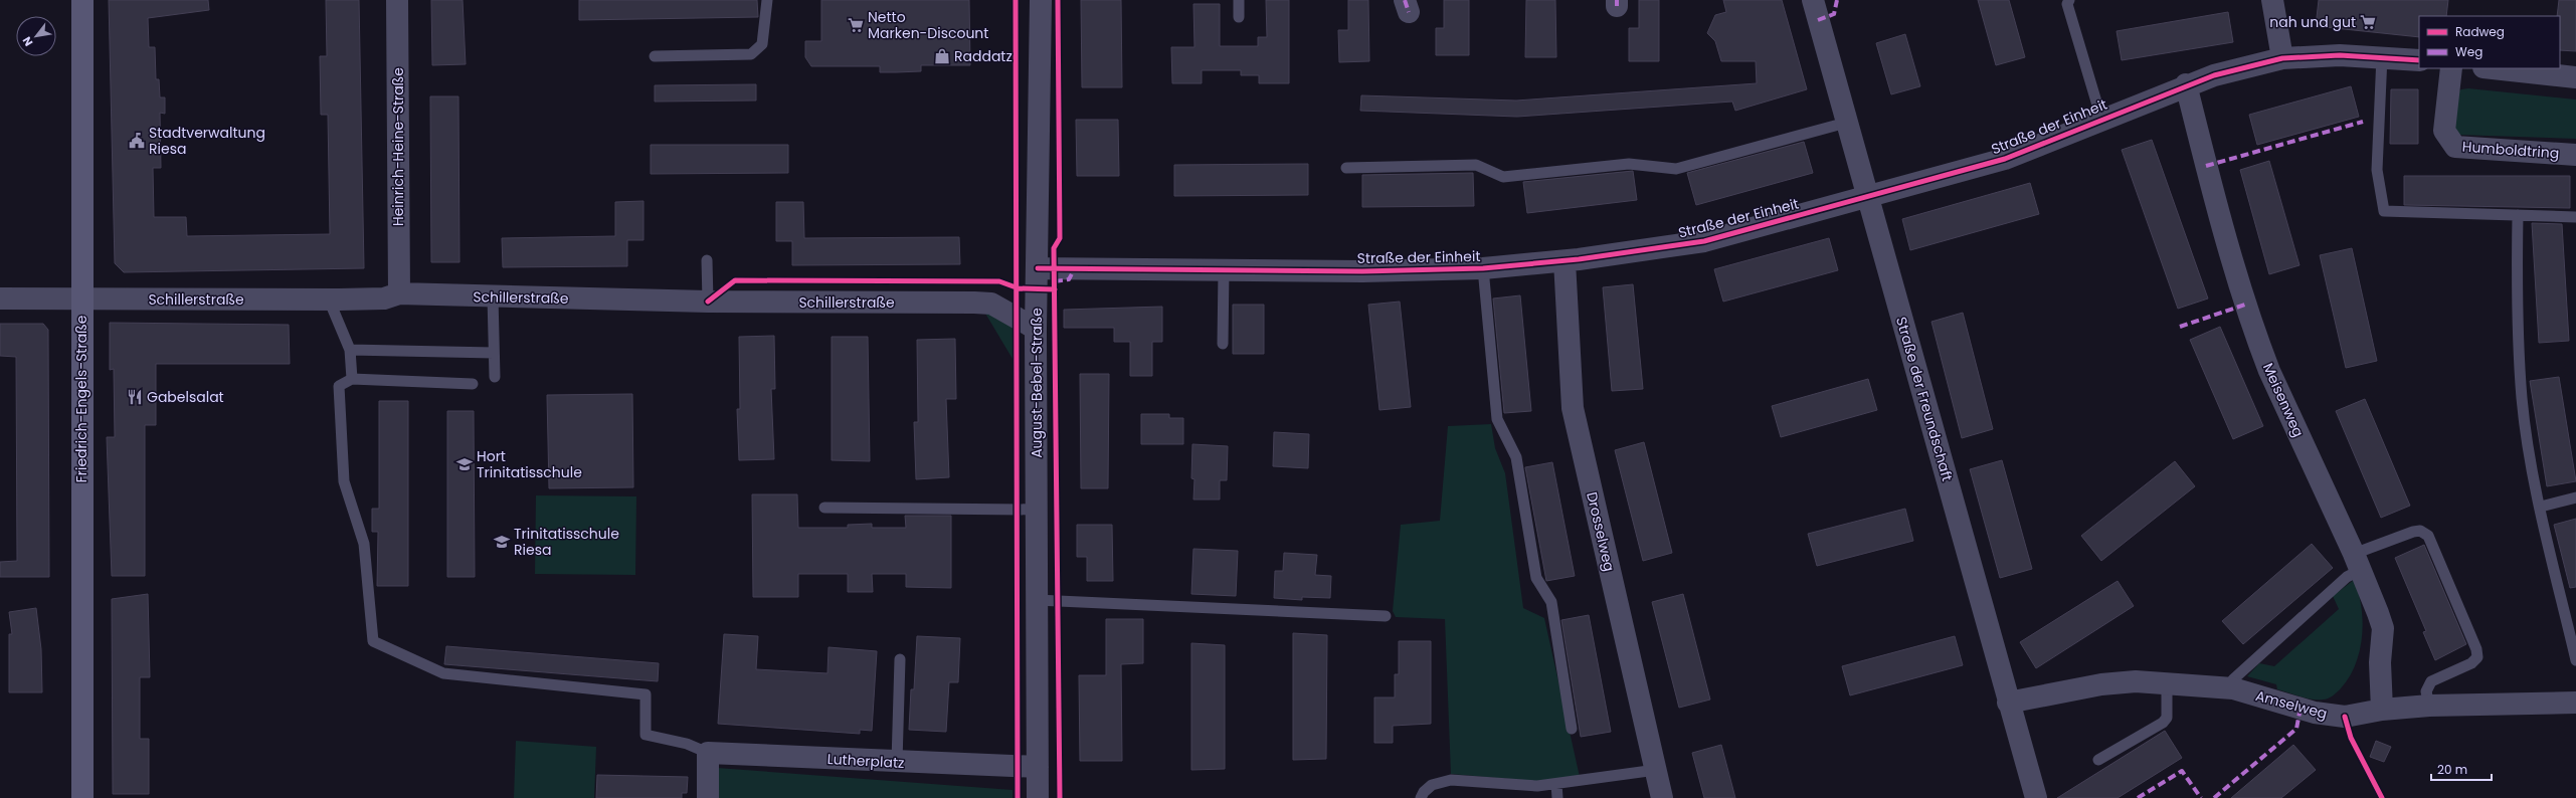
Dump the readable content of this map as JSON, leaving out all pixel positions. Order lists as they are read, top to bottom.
{
  "streets": {
    "main road": ["Friedrich-Engels-Straße"],
    "street": [
      "Straße der Einheit",
      "Heinrich-Heine-Straße",
      "Humboldtring",
      "Schillerstraße",
      "August-Bebel-Straße",
      "Straße der Freundschaft",
      "Meisenweg",
      "Drosselweg",
      "Amselweg",
      "Lutherplatz"
    ]
  },
  "crossings": [
    ["Straße der Einheit", "August-Bebel-Straße"],
    ["Straße der Einheit", "Straße der Freundschaft"],
    ["Straße der Einheit", "Meisenweg"],
    ["Straße der Einheit", "Drosselweg"],
    ["Heinrich-Heine-Straße", "Schillerstraße"],
    ["Schillerstraße", "August-Bebel-Straße"],
    ["Schillerstraße", "Friedrich-Engels-Straße"],
    ["August-Bebel-Straße", "Lutherplatz"],
    ["Straße der Freundschaft", "Amselweg"],
    ["Meisenweg", "Amselweg"]
  ],
  "places": {
    "supermarket": ["nah und gut", "Netto Marken-Discount"],
    "shop": ["Raddatz"],
    "public building": ["Stadtverwaltung Riesa"],
    "restaurant": ["Gabelsalat"],
    "school or university": ["Hort Trinitatisschule", "Trinitatisschule Riesa"]
  },
  "legend": ["Radweg", "Weg"],
  "scale_bar": "20 m",
  "north": "bottom left"
}
